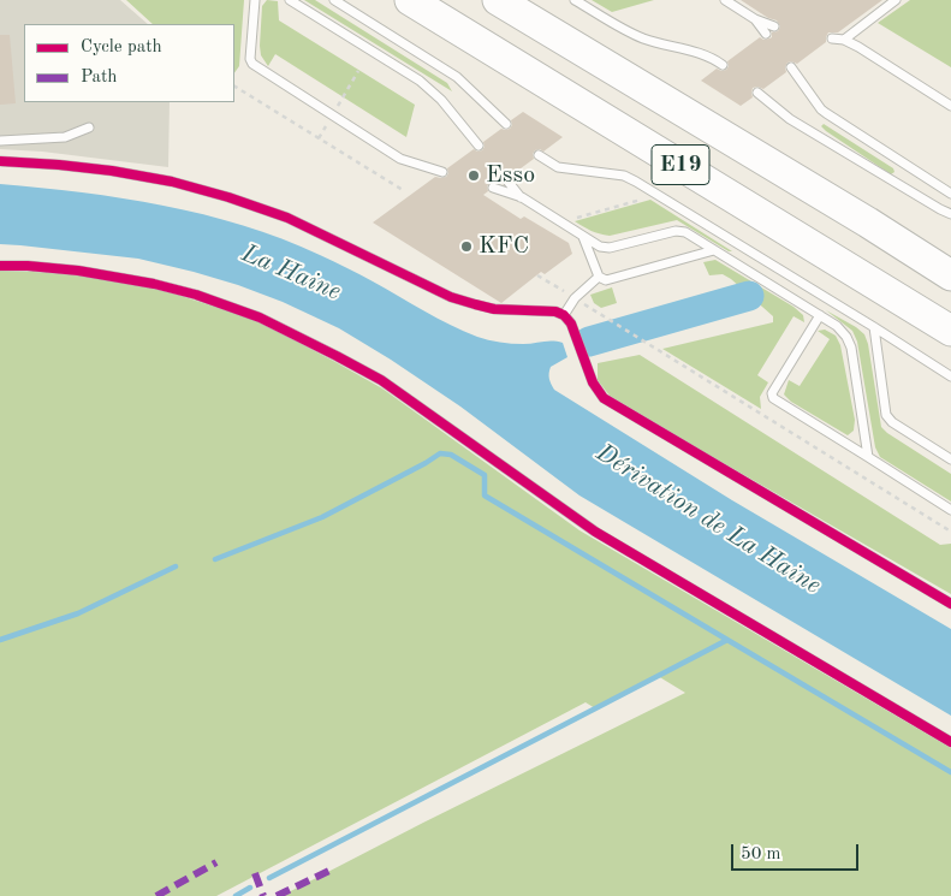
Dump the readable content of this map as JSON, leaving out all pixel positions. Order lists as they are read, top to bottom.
{
  "streets": {
    "highway": ["E19"]
  },
  "water": ["La Haine", "Dérivation de La Haine"],
  "places": ["Esso", "KFC"],
  "legend": ["Cycle path", "Path"],
  "scale_bar": "50 m"
}
